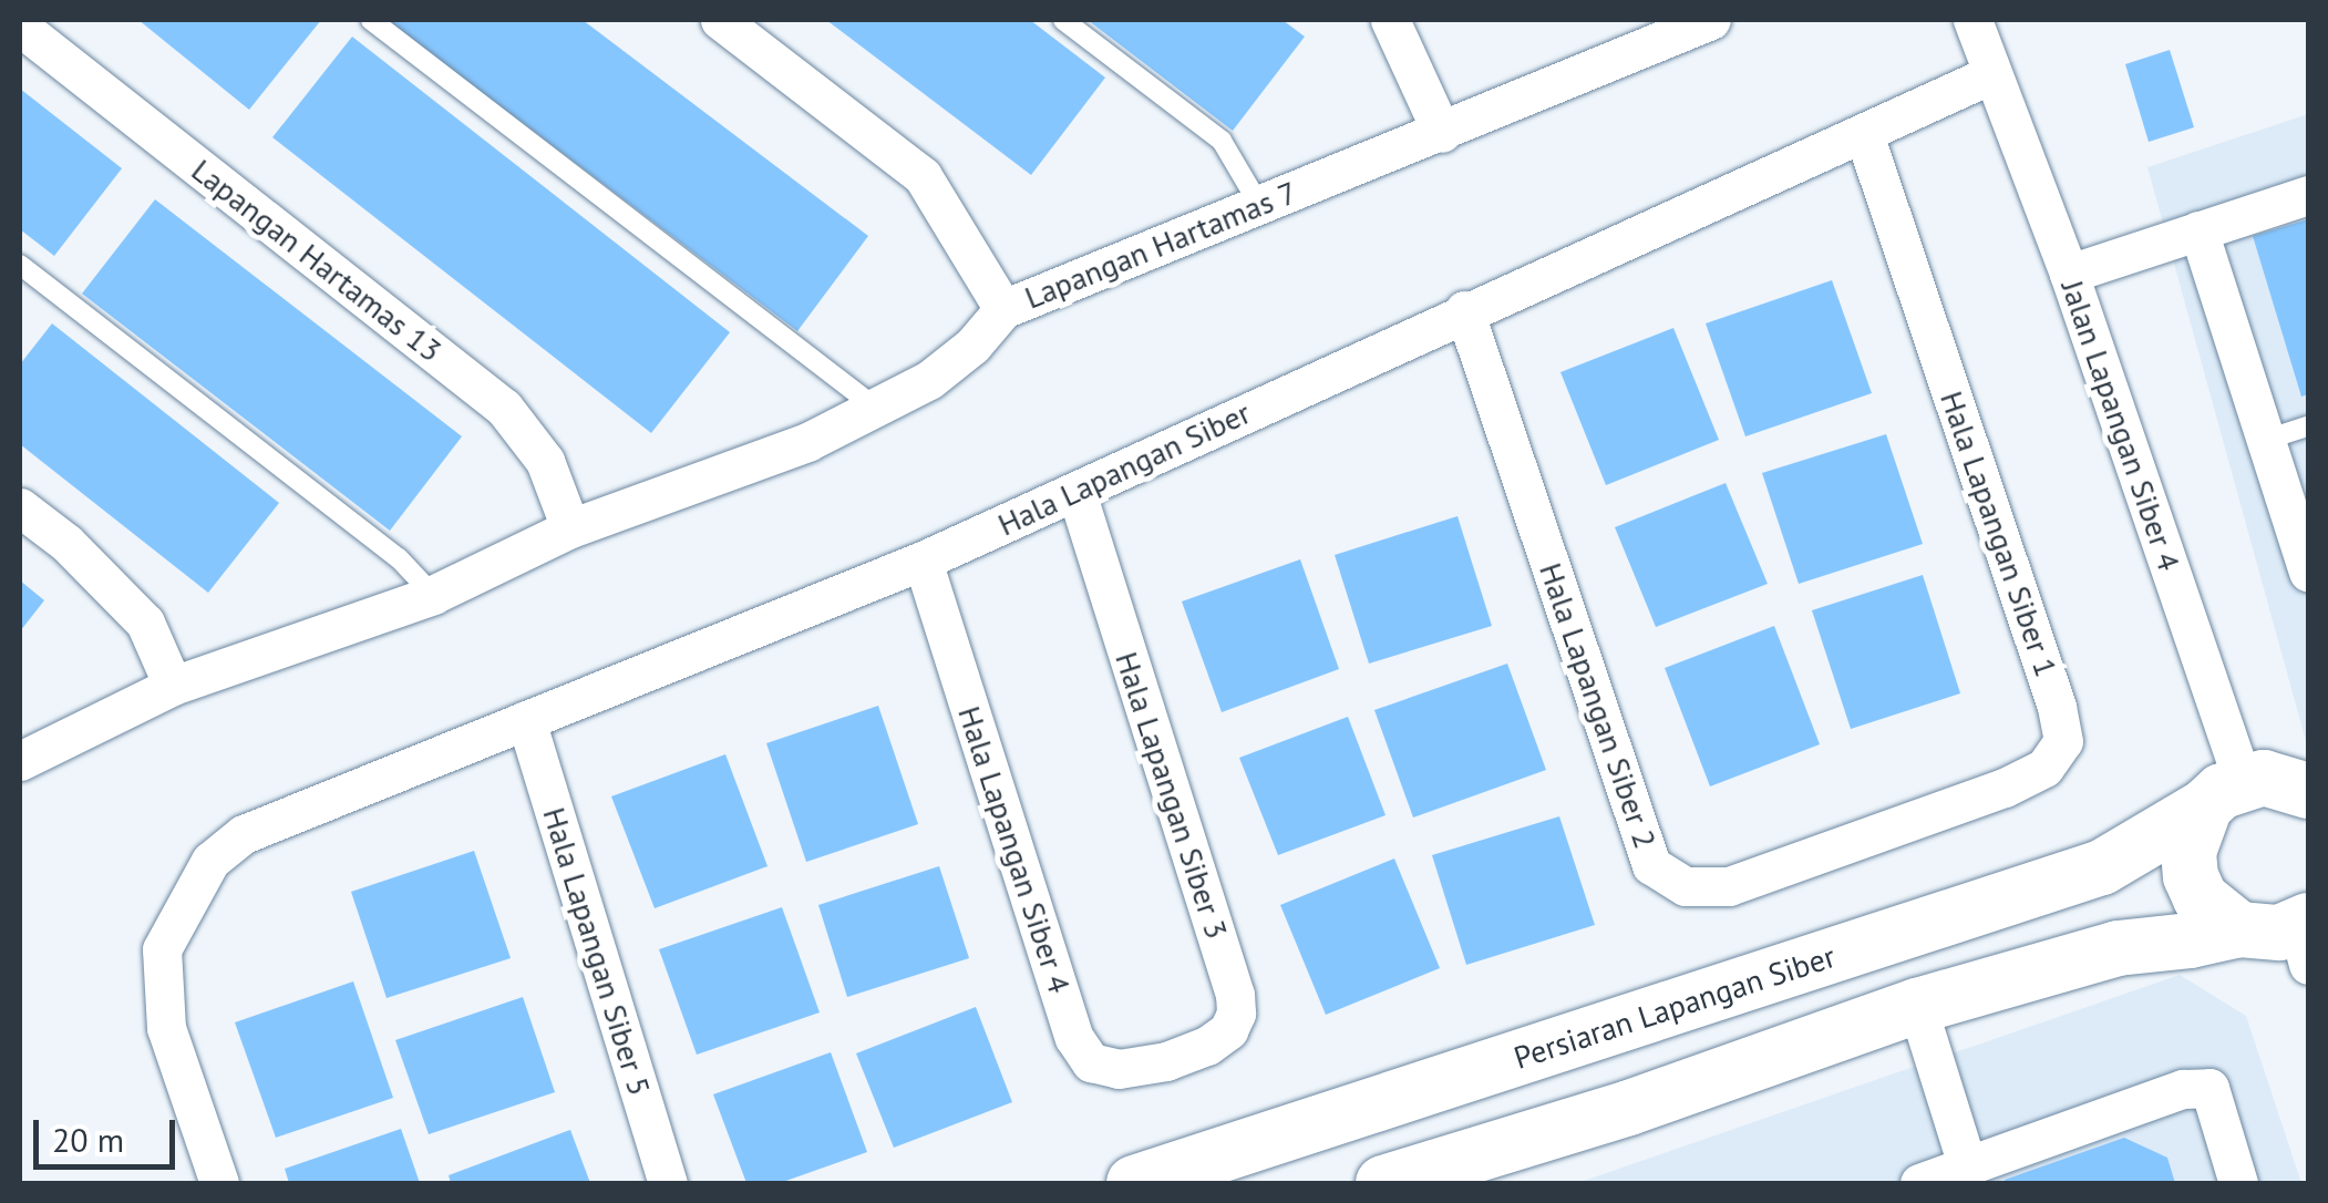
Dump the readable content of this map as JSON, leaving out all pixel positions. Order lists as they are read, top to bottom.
{
  "streets": {
    "main road": ["Persiaran Lapangan Siber"],
    "street": [
      "Lapangan Hartamas 7",
      "Lapangan Hartamas 13",
      "Jalan Lapangan Siber 4",
      "Hala Lapangan Siber",
      "Hala Lapangan Siber 1",
      "Hala Lapangan Siber 2",
      "Hala Lapangan Siber 3",
      "Hala Lapangan Siber 4",
      "Hala Lapangan Siber 5"
    ]
  },
  "crossings": [
    ["Lapangan Hartamas 7", "Lapangan Hartamas 13"],
    ["Jalan Lapangan Siber 4", "Hala Lapangan Siber"],
    ["Jalan Lapangan Siber 4", "Persiaran Lapangan Siber"],
    ["Hala Lapangan Siber", "Hala Lapangan Siber 1"],
    ["Hala Lapangan Siber", "Hala Lapangan Siber 2"],
    ["Hala Lapangan Siber", "Hala Lapangan Siber 3"],
    ["Hala Lapangan Siber", "Hala Lapangan Siber 4"],
    ["Hala Lapangan Siber", "Hala Lapangan Siber 5"],
    ["Hala Lapangan Siber 1", "Hala Lapangan Siber 2"],
    ["Hala Lapangan Siber 3", "Hala Lapangan Siber 4"]
  ],
  "scale_bar": "20 m"
}
